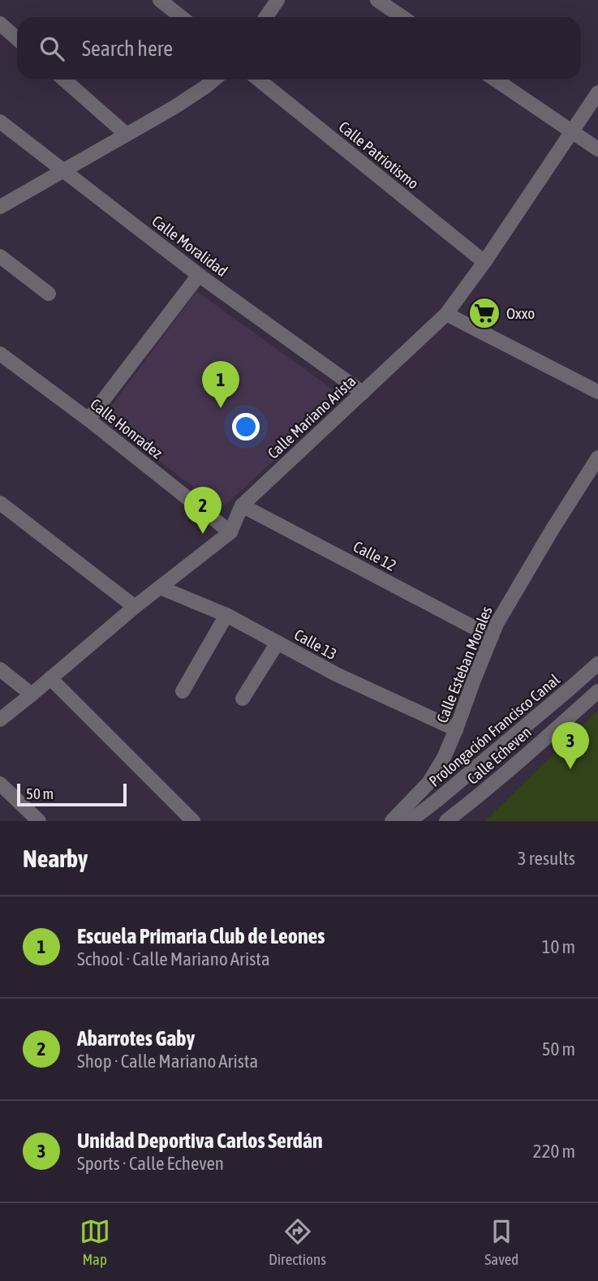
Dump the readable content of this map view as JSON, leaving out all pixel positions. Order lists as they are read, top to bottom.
{
  "streets": {
    "street": [
      "Calle Patriotismo",
      "Calle Moralidad",
      "Calle Mariano Arista",
      "Calle Honradez",
      "Calle 12",
      "Calle 13",
      "Calle Esteban Morales",
      "Prolongación Francisco Canal",
      "Calle Echeven"
    ]
  },
  "crossings": [
    ["Calle Patriotismo", "Calle Mariano Arista"],
    ["Calle Moralidad", "Calle Mariano Arista"],
    ["Calle Mariano Arista", "Calle Honradez"],
    ["Calle Mariano Arista", "Calle 12"],
    ["Calle Mariano Arista", "Calle 13"],
    ["Calle 12", "Calle Esteban Morales"],
    ["Calle 13", "Calle Esteban Morales"]
  ],
  "places": {
    "supermarket": ["Oxxo"]
  },
  "scale_bar": "50 m",
  "page": {
    "search": "Search here",
    "pins": ["1", "2", "3"],
    "scale": "50 m",
    "heading": ["Nearby", "3 results"],
    "list": [
      {
        "mark": "1",
        "name": "Escuela Primaria Club de Leones",
        "note": "School · Calle Mariano Arista",
        "value": "10 m"
      },
      {
        "mark": "2",
        "name": "Abarrotes Gaby",
        "note": "Shop · Calle Mariano Arista",
        "value": "50 m"
      },
      {
        "mark": "3",
        "name": "Unidad Deportiva Carlos Serdán",
        "note": "Sports · Calle Echeven",
        "value": "220 m"
      }
    ],
    "nav": ["Map", "Directions", "Saved"]
  }
}
